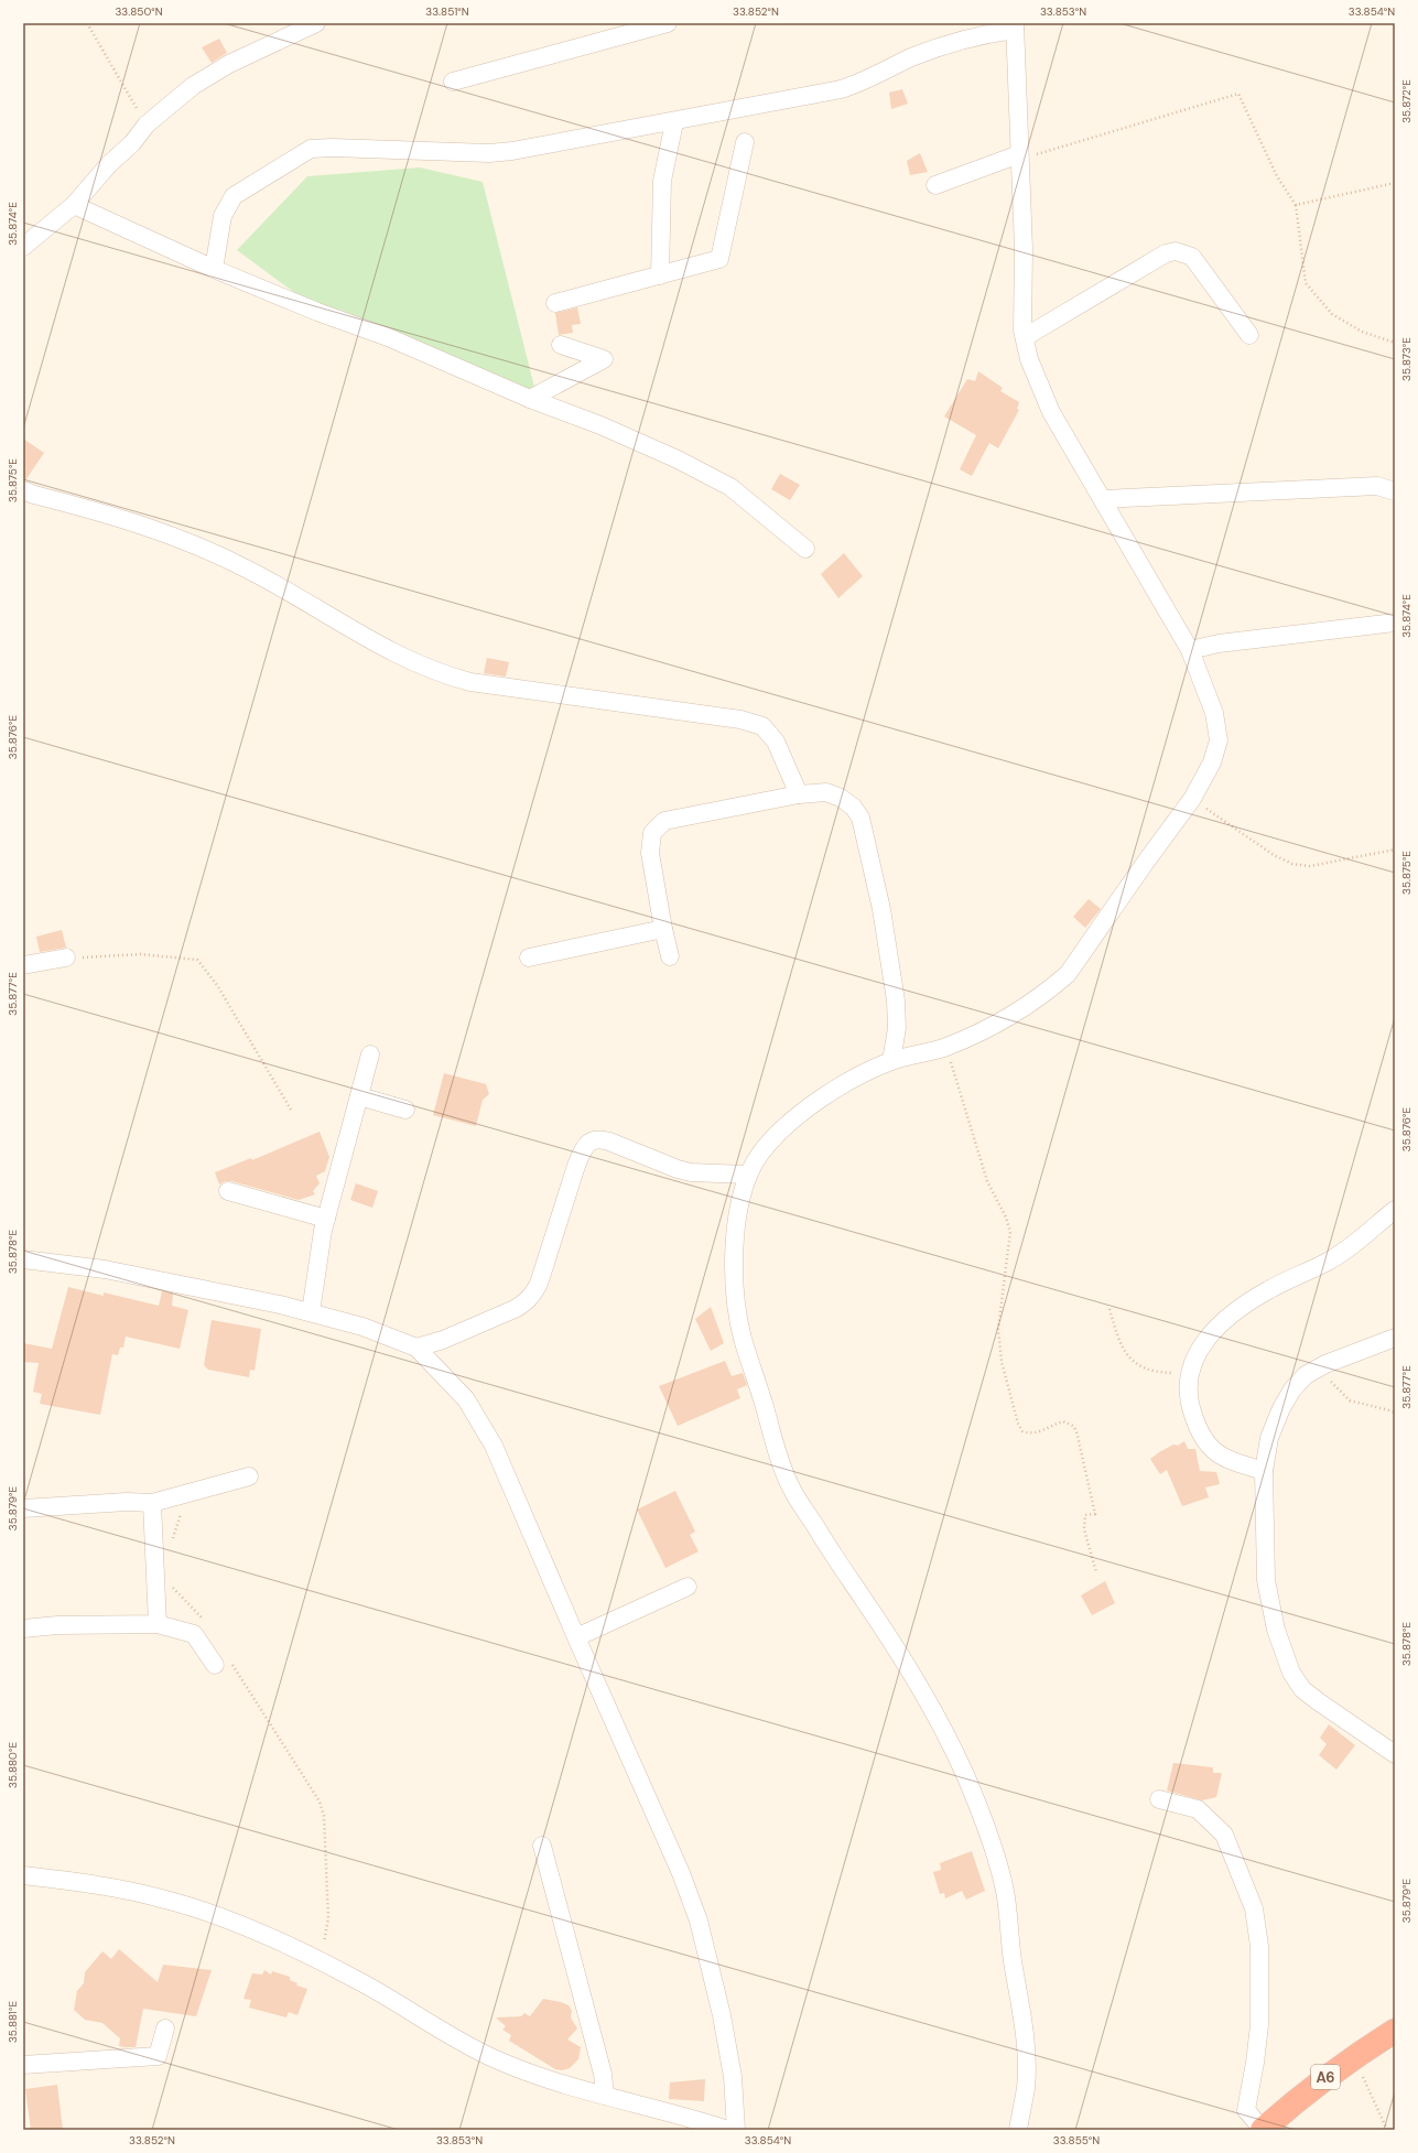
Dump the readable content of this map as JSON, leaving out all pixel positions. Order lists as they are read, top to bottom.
{
  "streets": {
    "highway": ["A6"]
  },
  "coordinates": [
    "33.850°N",
    "33.851°N",
    "33.852°N",
    "33.853°N",
    "33.854°N",
    "35.872°E",
    "35.874°E",
    "35.873°E",
    "35.875°E",
    "35.876°E",
    "35.877°E",
    "35.878°E",
    "35.879°E",
    "35.880°E",
    "35.881°E",
    "33.855°N"
  ]
}
